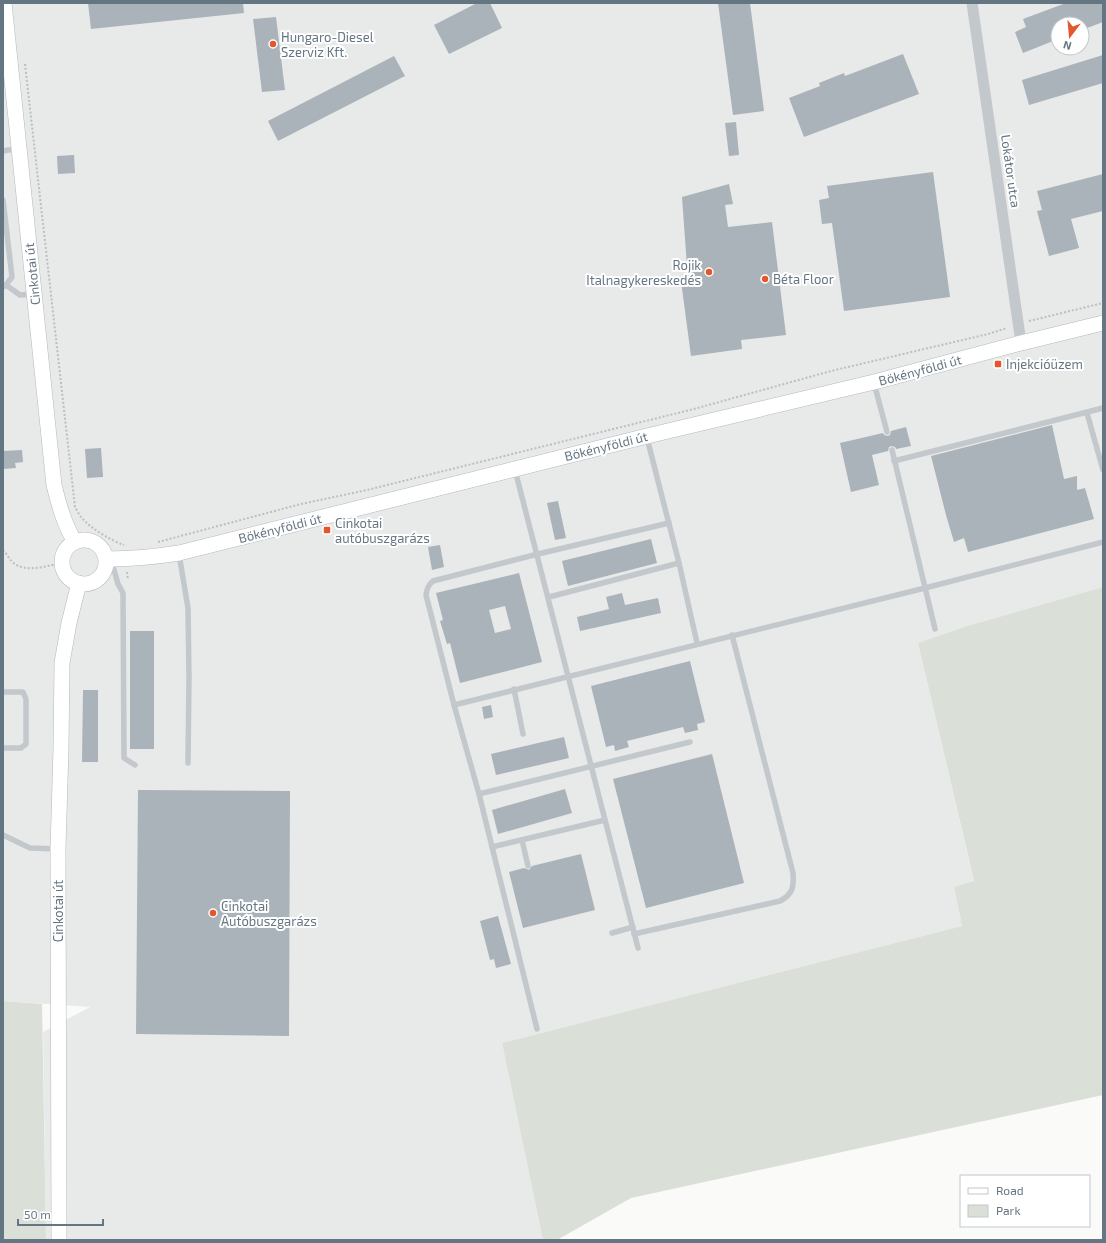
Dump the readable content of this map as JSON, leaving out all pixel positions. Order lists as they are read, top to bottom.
{
  "streets": {
    "main road": ["Cinkotai út", "Bökényföldi út"],
    "street": ["Lokátor utca"]
  },
  "crossings": [
    ["Lokátor utca", "Bökényföldi út"],
    ["Cinkotai út", "Bökényföldi út"]
  ],
  "places": {
    "other": [
      "Hungaro-Diesel Szerviz Kft.",
      "Rojik Italnagykereskedés",
      "Béta Floor",
      "Cinkotai Autóbuszgarázs"
    ],
    "transit": ["Injekcióüzem", "Cinkotai autóbuszgarázs"]
  },
  "legend": ["Road", "Park"],
  "scale_bar": "50 m",
  "north": "bottom"
}
